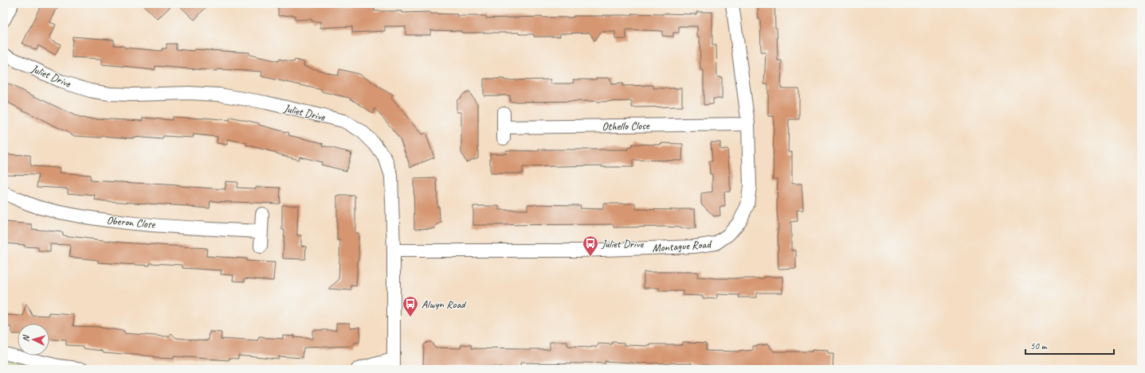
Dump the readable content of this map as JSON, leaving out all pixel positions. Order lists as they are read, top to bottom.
{
  "streets": {
    "street": [
      "Juliet Drive",
      "Othello Close",
      "Oberon Close",
      "Montague Road"
    ]
  },
  "crossings": [
    ["Juliet Drive", "Montague Road"],
    ["Othello Close", "Montague Road"]
  ],
  "places": {
    "bus stop": ["Juliet Drive", "Alwyn Road"]
  },
  "scale_bar": "50 m",
  "north": "left"
}
